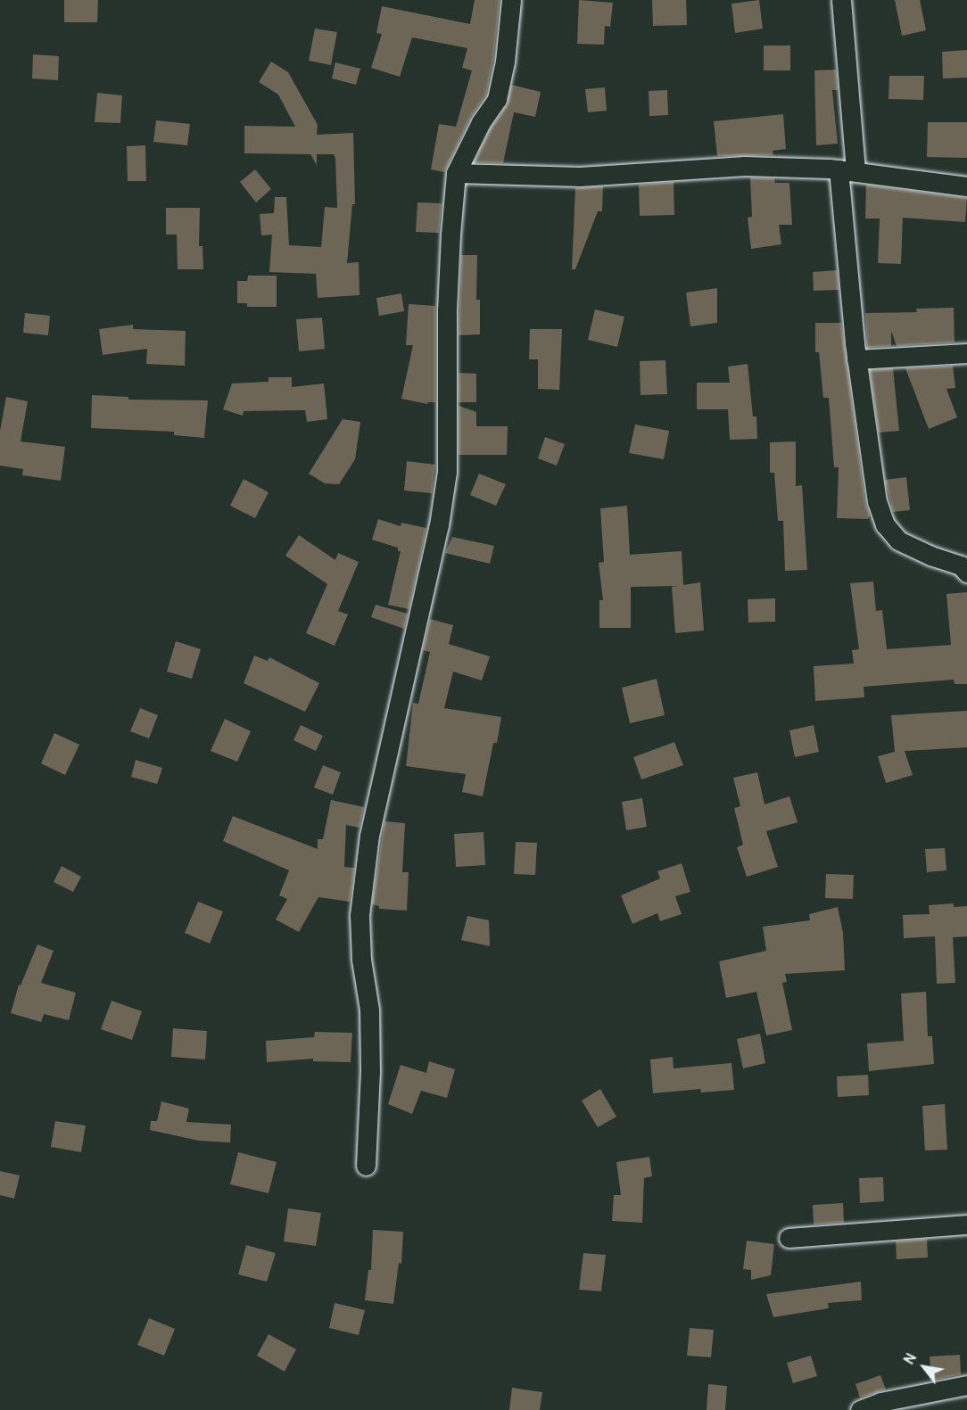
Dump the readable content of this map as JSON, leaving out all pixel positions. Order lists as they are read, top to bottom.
{
  "north": "top left"
}
